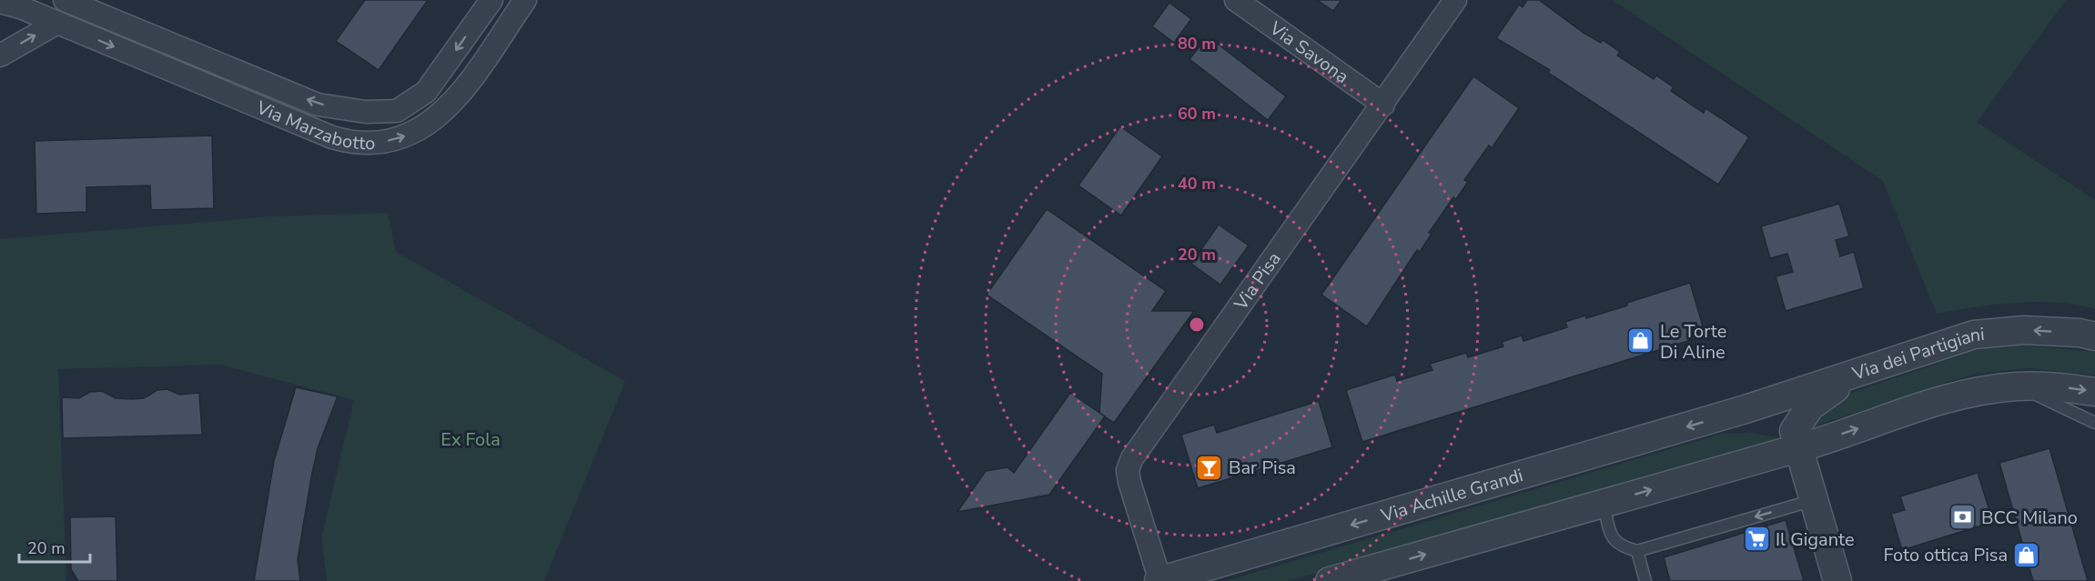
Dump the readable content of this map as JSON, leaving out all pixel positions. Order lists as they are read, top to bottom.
{
  "streets": {
    "street": [
      "Via Savona",
      "Via Marzabotto",
      "Via Pisa",
      "Via dei Partigiani",
      "Via Achille Grandi"
    ]
  },
  "crossings": [
    ["Via Savona", "Via Pisa"],
    ["Via Pisa", "Via Achille Grandi"],
    ["Via dei Partigiani", "Via Achille Grandi"]
  ],
  "parks": ["Ex Fola"],
  "places": {
    "shop": ["Le Torte Di Aline", "Foto ottica Pisa"],
    "bar": ["Bar Pisa"],
    "bank": ["BCC Milano"],
    "supermarket": ["Il Gigante"]
  },
  "scale_bar": "20 m",
  "rings": [
    "80 m",
    "60 m",
    "40 m",
    "20 m"
  ]
}
